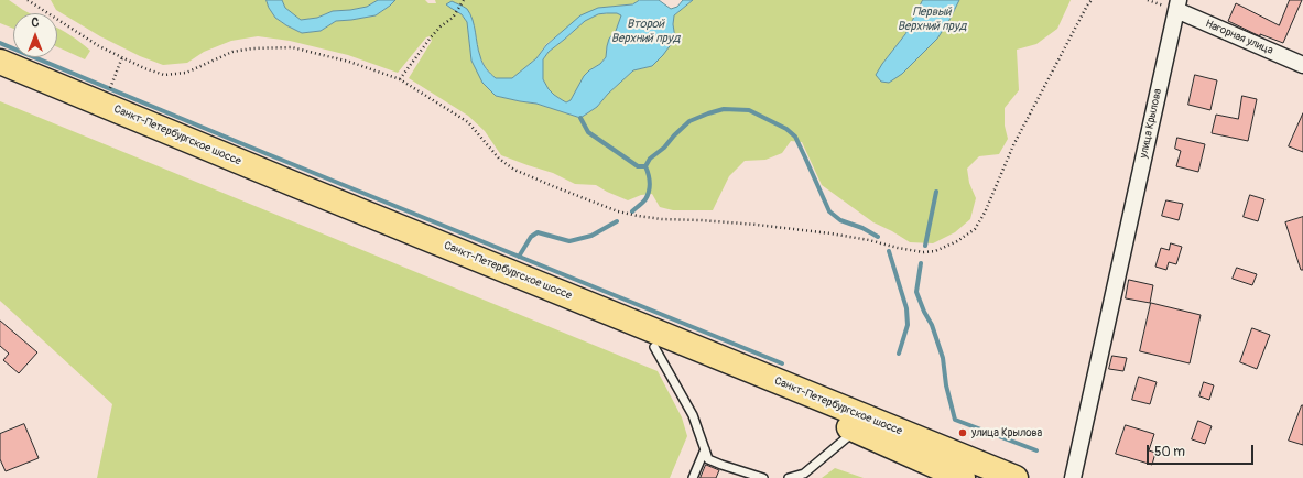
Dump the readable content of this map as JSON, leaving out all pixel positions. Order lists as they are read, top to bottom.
{
  "streets": {
    "main road": ["Санкт-Петербургское шоссе"],
    "street": ["Нагорная улица", "улица Крылова"]
  },
  "crossings": [
    ["Нагорная улица", "улица Крылова"]
  ],
  "water": ["Первый Верхний пруд", "Второй Верхний пруд"],
  "places": ["улица Крылова"],
  "scale_bar": "50 m",
  "north": "top"
}
